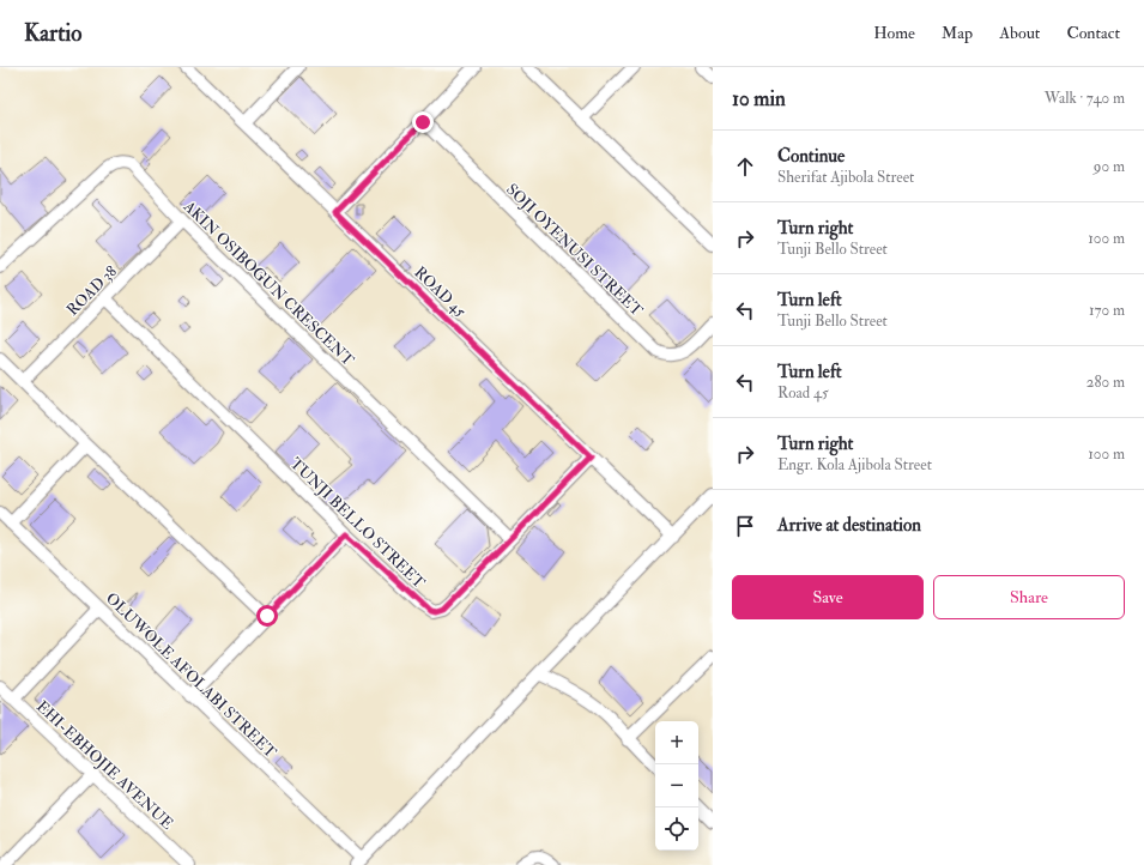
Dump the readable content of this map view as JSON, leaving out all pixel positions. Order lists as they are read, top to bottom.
{
  "streets": {
    "street": [
      "SOJI OYENUSI STREET",
      "AKIN OSIBOGUN CRESCENT",
      "ROAD 38",
      "ROAD 45",
      "TUNJI BELLO STREET",
      "OLUWOLE AFOLABI STREET",
      "EHI-EBHOJIE AVENUE"
    ]
  },
  "crossings": [
    ["AKIN OSIBOGUN CRESCENT", "ROAD 38"],
    ["AKIN OSIBOGUN CRESCENT", "TUNJI BELLO STREET"],
    ["ROAD 38", "TUNJI BELLO STREET"],
    ["ROAD 45", "TUNJI BELLO STREET"]
  ],
  "page": {
    "header": "Kartio",
    "nav": [
      "Home",
      "Map",
      "About",
      "Contact"
    ],
    "heading": ["10 min", "Walk · 740 m"],
    "list": [
      ["Continue", "Sherifat Ajibola Street", "90 m"],
      ["Turn right", "Tunji Bello Street", "100 m"],
      ["Turn left", "Tunji Bello Street", "170 m"],
      ["Turn left", "Road 45", "280 m"],
      ["Turn right", "Engr. Kola Ajibola Street", "100 m"],
      "Arrive at destination"
    ],
    "buttons": ["Save", "Share"],
    "map_buttons": ["+", "−"]
  }
}
